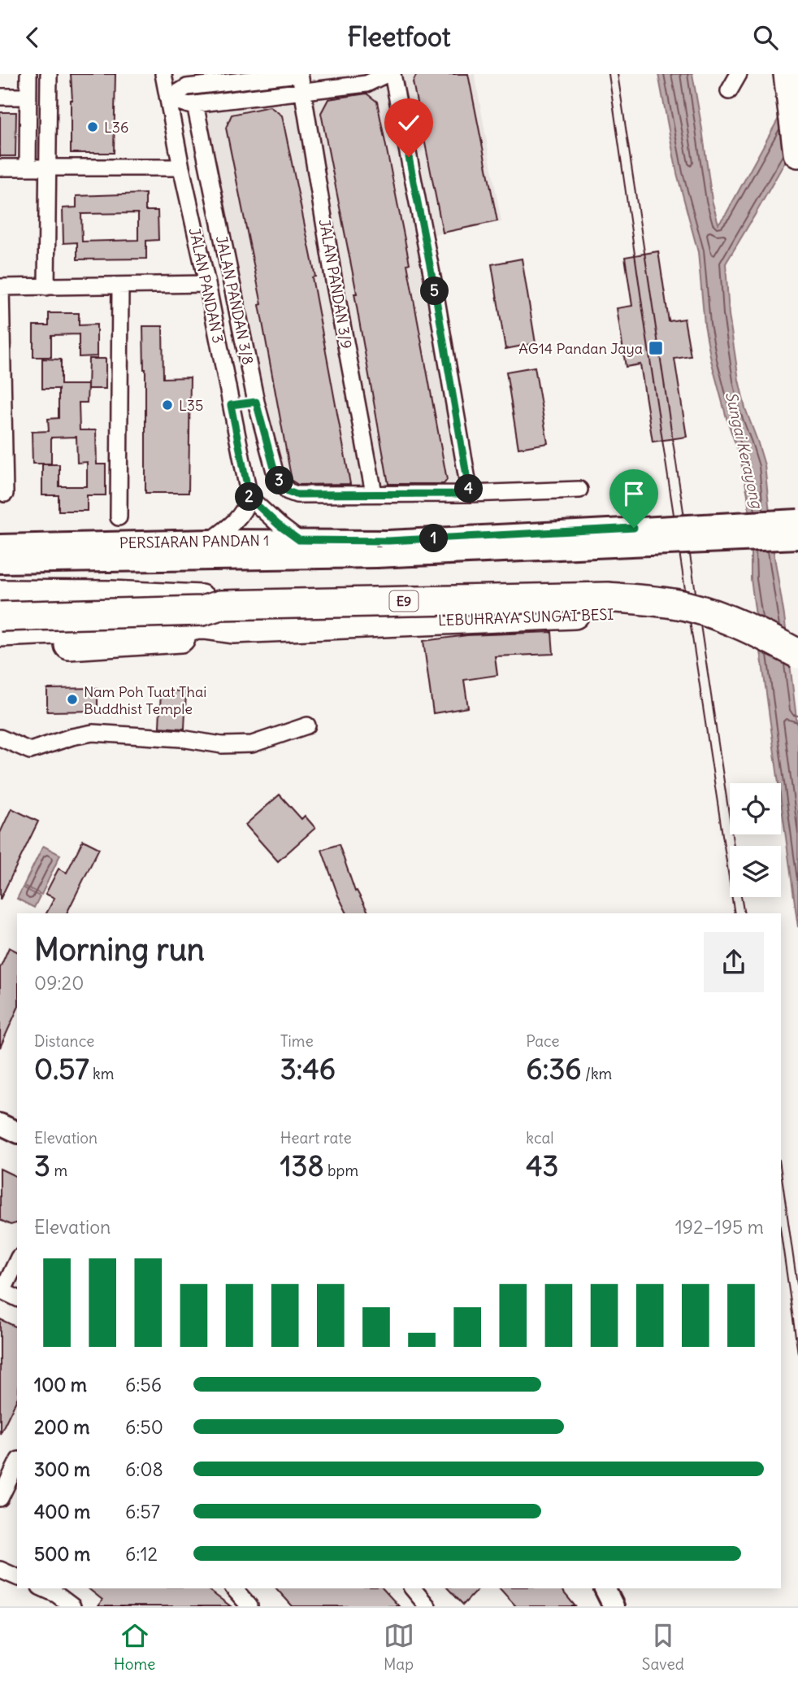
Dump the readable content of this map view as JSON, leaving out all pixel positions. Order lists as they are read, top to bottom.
{
  "streets": {
    "highway": ["E9", "LEBUHRAYA SUNGAI BESI"],
    "street": [
      "JALAN PANDAN 3/9",
      "JALAN PANDAN 3",
      "JALAN PANDAN 3/8",
      "PERSIARAN PANDAN 1"
    ]
  },
  "crossings": [
    ["JALAN PANDAN 3/9", "JALAN PANDAN 3/8"]
  ],
  "water": ["Sungai Kerayong"],
  "places": {
    "other": ["L36", "L35", "Nam Poh Tuat Thai Buddhist Temple"],
    "transit": ["AG14 Pandan Jaya"]
  },
  "page": {
    "header": "Fleetfoot",
    "pins": [
      "5",
      "3",
      "4",
      "2",
      "1"
    ],
    "heading": ["Morning run", "09:20"],
    "stats": [
      ["Distance", "0.57 km"],
      ["Time", "3:46"],
      ["Pace", "6:36 /km"],
      ["Elevation", "3 m"],
      ["Heart rate", "138 bpm"],
      ["kcal", "43"]
    ],
    "chart": ["Elevation", "192–195 m"],
    "list": [
      {
        "name": "100 m",
        "note": "6:56"
      },
      {
        "name": "200 m",
        "note": "6:50"
      },
      {
        "name": "300 m",
        "note": "6:08"
      },
      {
        "name": "400 m",
        "note": "6:57"
      },
      {
        "name": "500 m",
        "note": "6:12"
      }
    ],
    "tabs": ["Home", "Map", "Saved"]
  }
}
